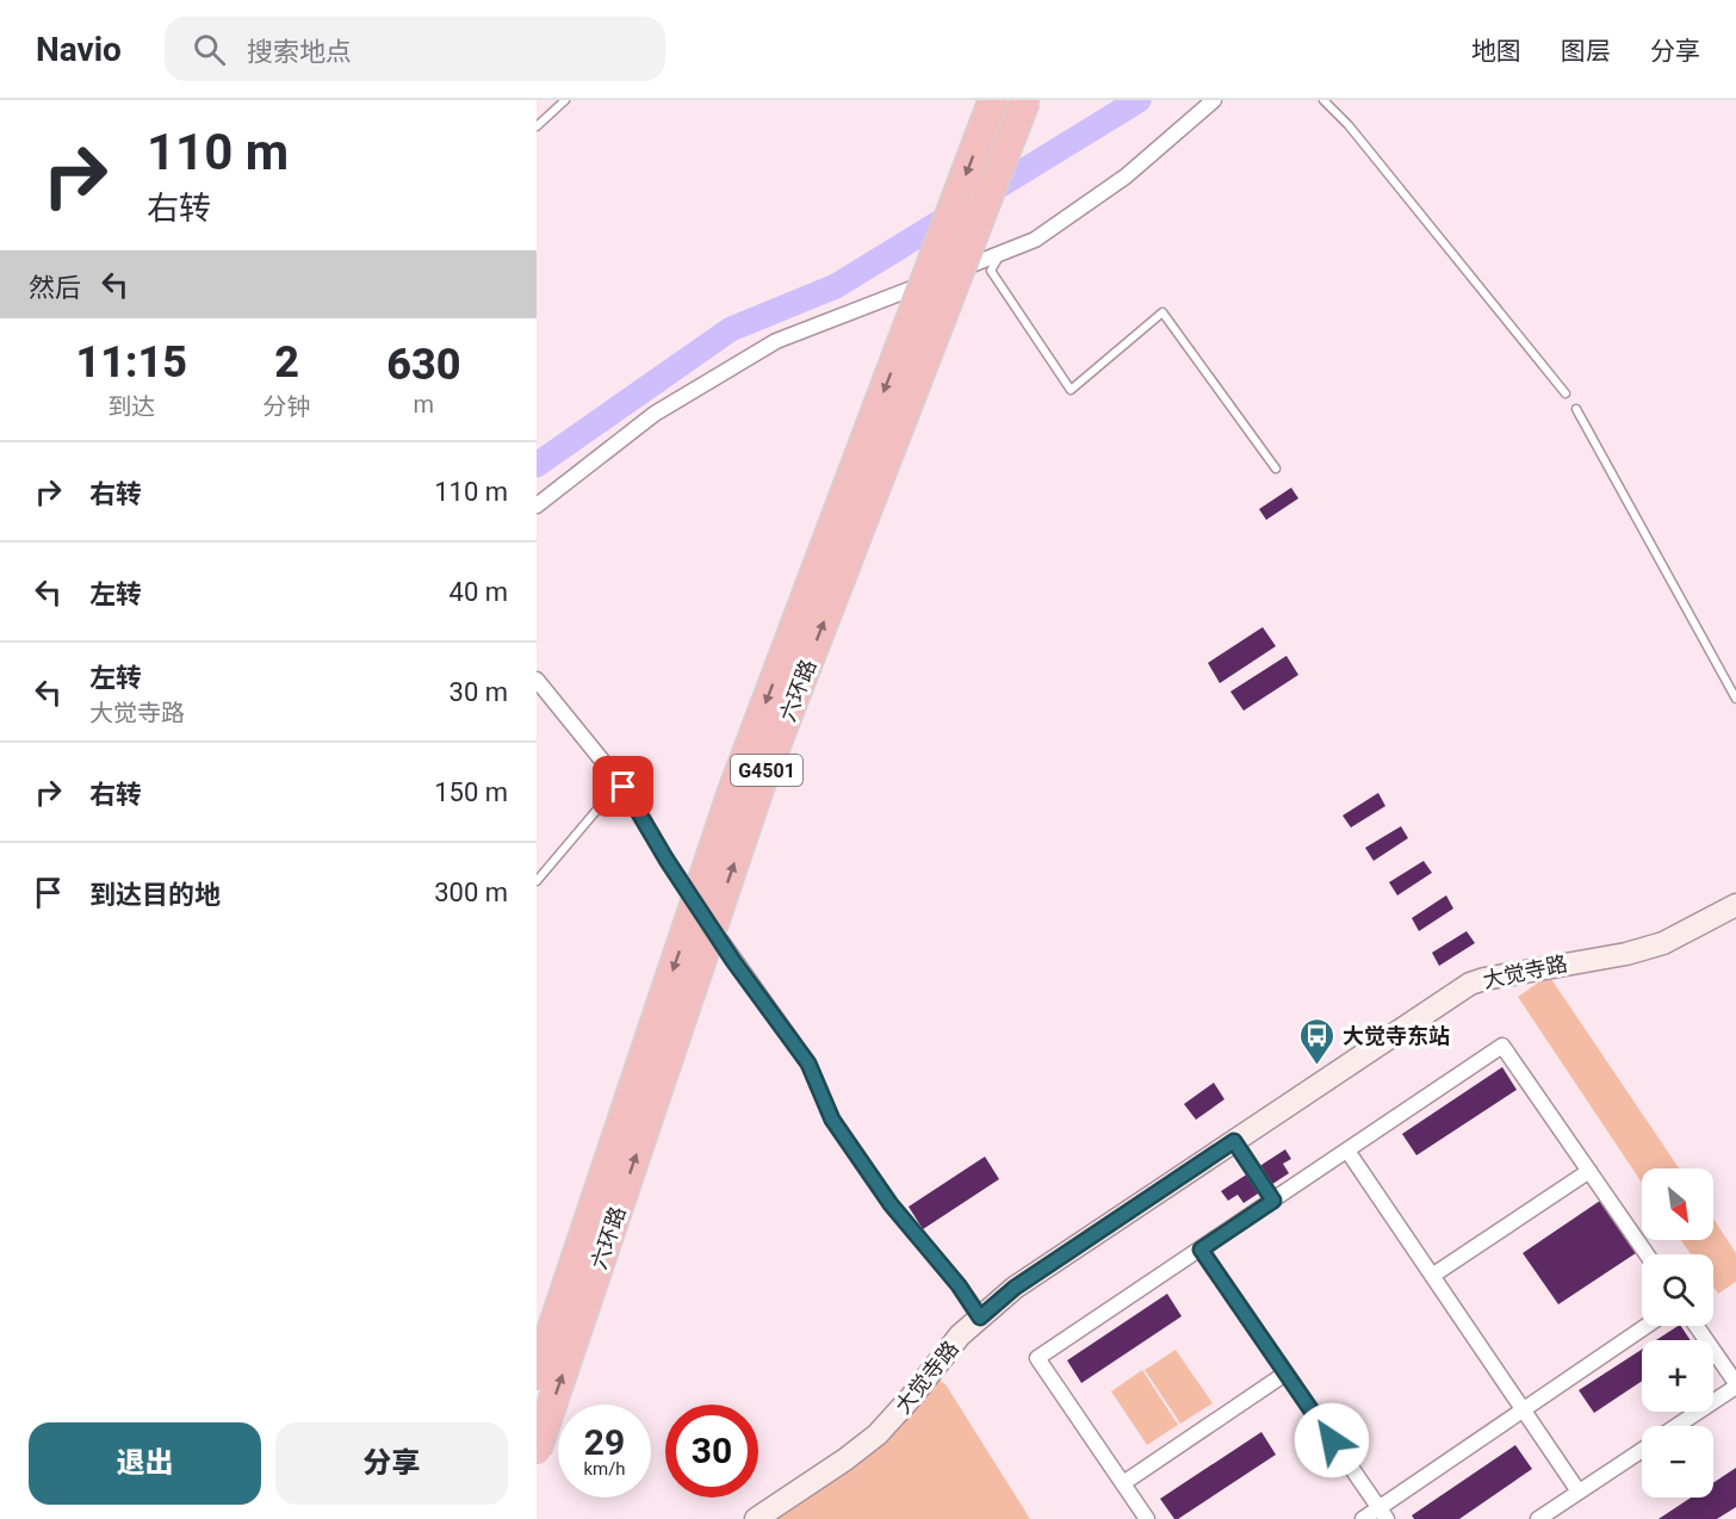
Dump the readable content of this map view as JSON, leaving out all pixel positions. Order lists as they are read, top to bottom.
{
  "streets": {
    "highway": ["六环路", "G4501"],
    "main road": ["大觉寺路"]
  },
  "places": {
    "bus stop": ["大觉寺东站"]
  },
  "north": "bottom right",
  "page": {
    "header": "Navio",
    "search": "搜索地点",
    "nav": ["地图", "图层", "分享"],
    "turn": ["110 m", "右转"],
    "then": "然后",
    "eta": [
      "11:15",
      "到达",
      "2",
      "分钟",
      "630",
      "m"
    ],
    "list": [
      {
        "name": "右转",
        "value": "110 m"
      },
      {
        "name": "左转",
        "value": "40 m"
      },
      {
        "name": "左转",
        "note": "大觉寺路",
        "value": "30 m"
      },
      {
        "name": "右转",
        "value": "150 m"
      },
      {
        "name": "到达目的地",
        "value": "300 m"
      }
    ],
    "map_buttons": ["+", "−"],
    "speed": "29 km/h",
    "limit": "30",
    "buttons": ["退出", "分享"]
  }
}
